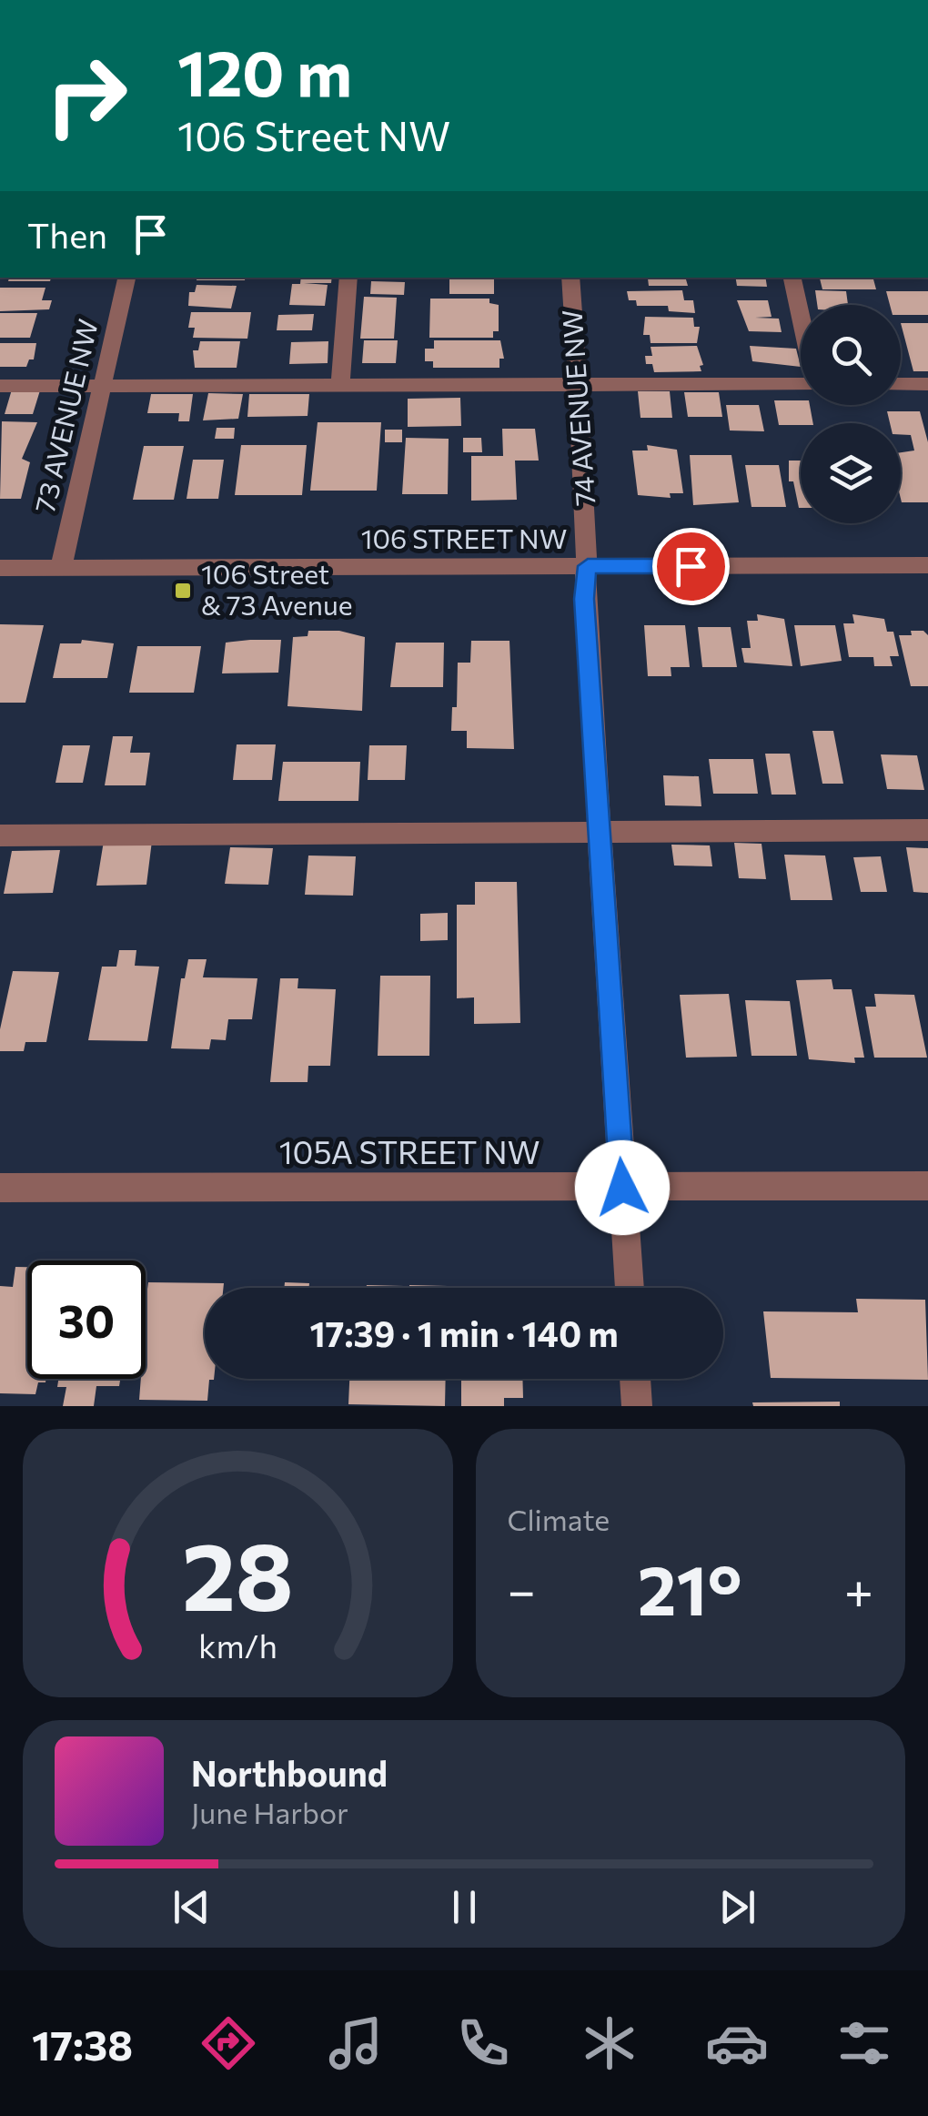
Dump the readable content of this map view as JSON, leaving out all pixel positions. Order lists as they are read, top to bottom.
{
  "streets": {
    "street": [
      "74 AVENUE NW",
      "73 AVENUE NW",
      "106 STREET NW",
      "105A STREET NW"
    ]
  },
  "crossings": [
    ["74 AVENUE NW", "106 STREET NW"],
    ["74 AVENUE NW", "105A STREET NW"],
    ["73 AVENUE NW", "106 STREET NW"]
  ],
  "places": {
    "transit": ["106 Street & 73 Avenue"]
  },
  "page": {
    "turn": ["120 m", "106 Street NW"],
    "then": "Then",
    "limit": "30",
    "trip": "17:39 · 1 min · 140 m",
    "tile": "Climate",
    "heat": ["−", "21°", "+"],
    "song": ["Northbound", "June Harbor"],
    "tabs": "17:38",
    "gauge": ["28", "km/h"]
  }
}
